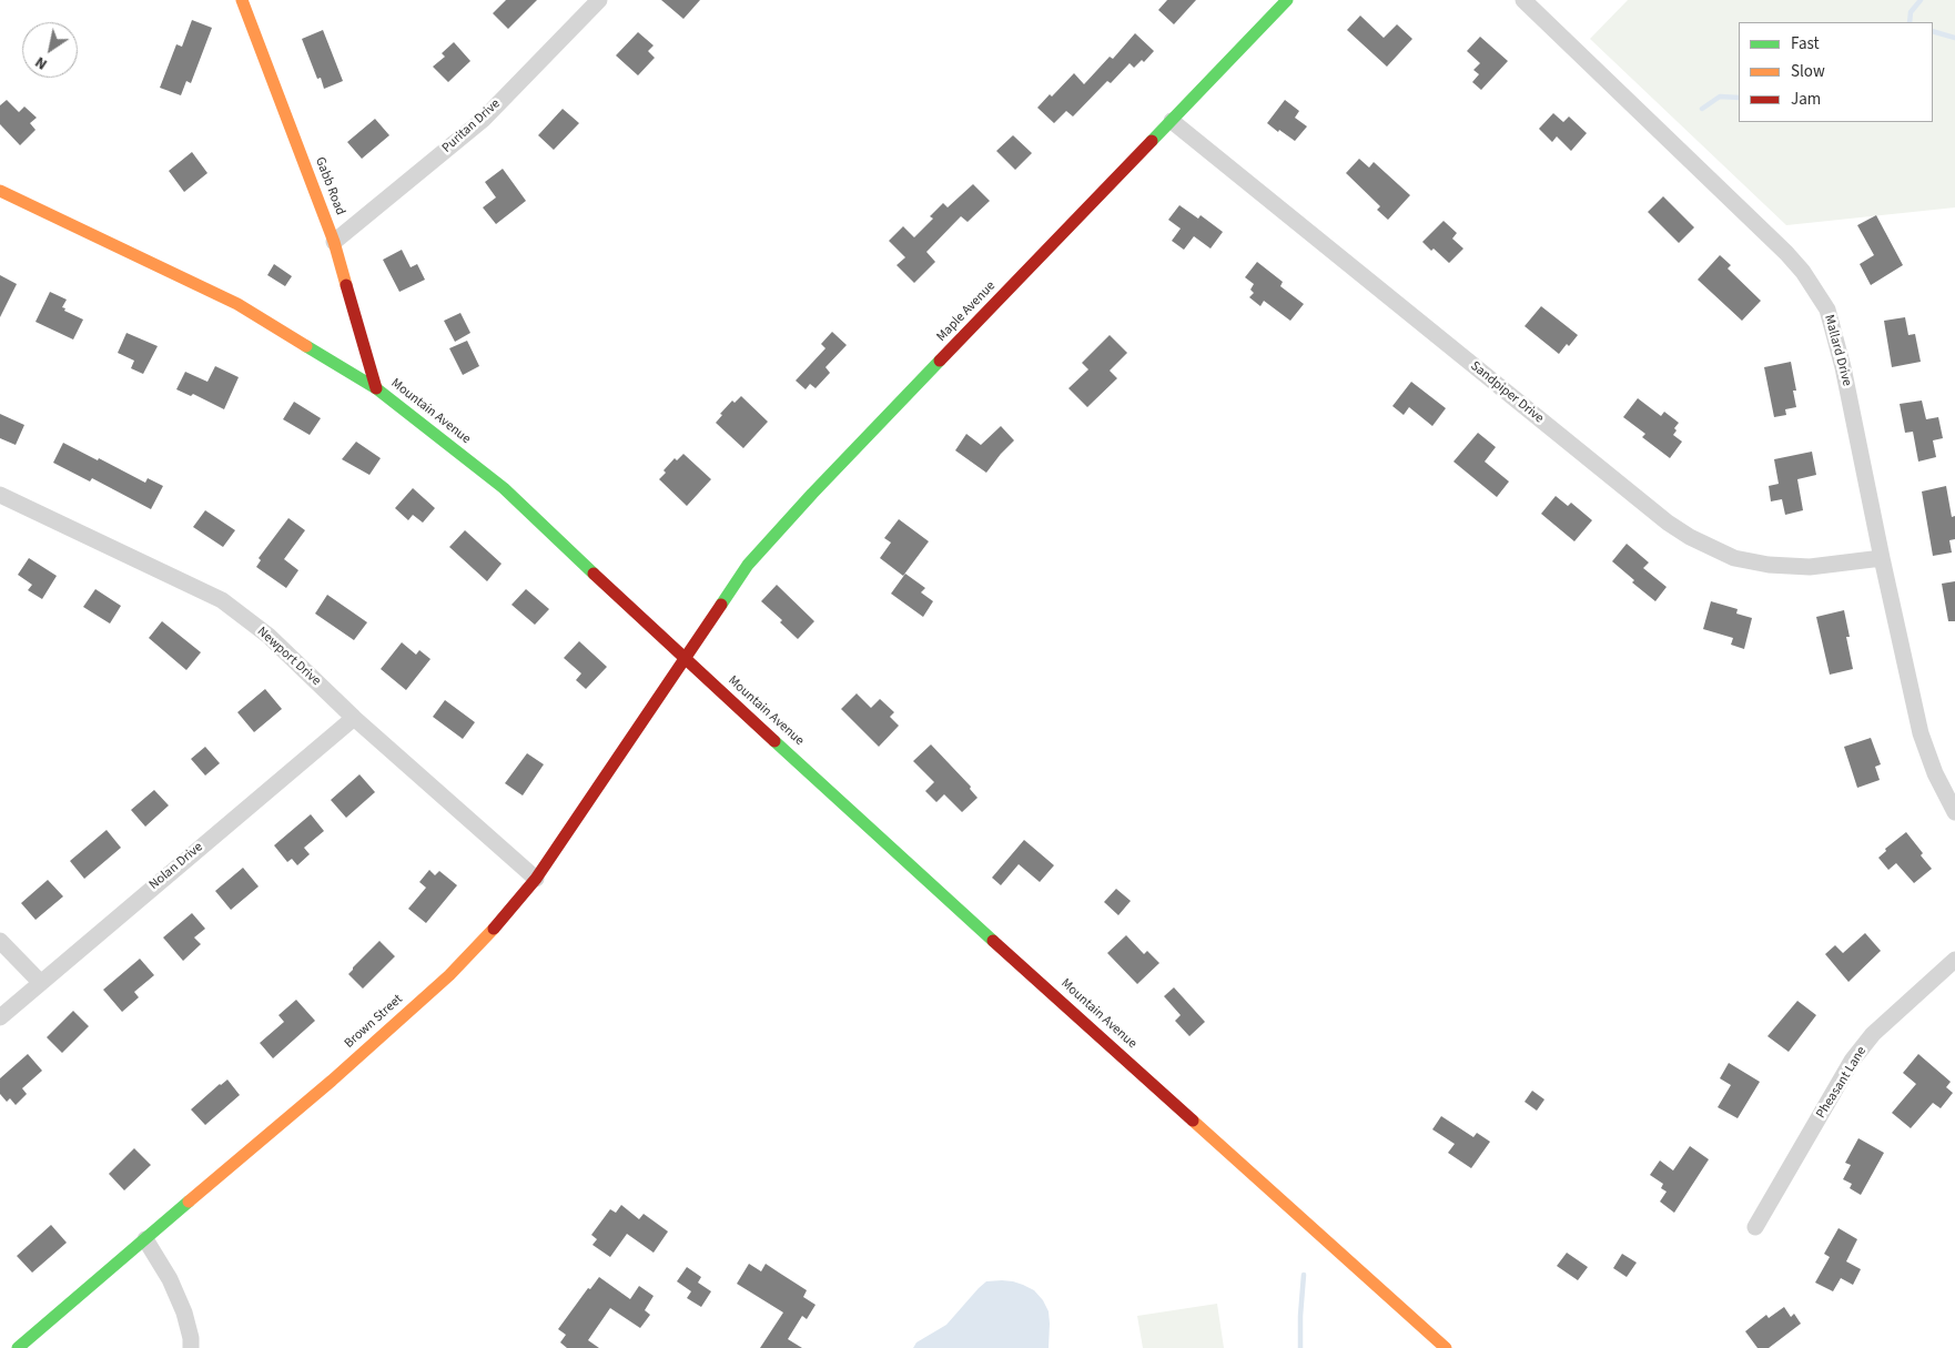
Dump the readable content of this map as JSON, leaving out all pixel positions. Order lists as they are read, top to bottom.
{
  "streets": {
    "street": [
      "Puritan Drive",
      "Gabb Road",
      "Maple Avenue",
      "Mallard Drive",
      "Sandpiper Drive",
      "Mountain Avenue",
      "Newport Drive",
      "Nolan Drive",
      "Brown Street",
      "Pheasant Lane"
    ]
  },
  "crossings": [
    ["Puritan Drive", "Gabb Road"],
    ["Gabb Road", "Mountain Avenue"],
    ["Maple Avenue", "Sandpiper Drive"],
    ["Maple Avenue", "Mountain Avenue"],
    ["Maple Avenue", "Brown Street"],
    ["Mallard Drive", "Sandpiper Drive"],
    ["Mountain Avenue", "Brown Street"],
    ["Newport Drive", "Nolan Drive"],
    ["Newport Drive", "Brown Street"]
  ],
  "legend": ["Fast", "Slow", "Jam"],
  "north": "bottom left"
}
